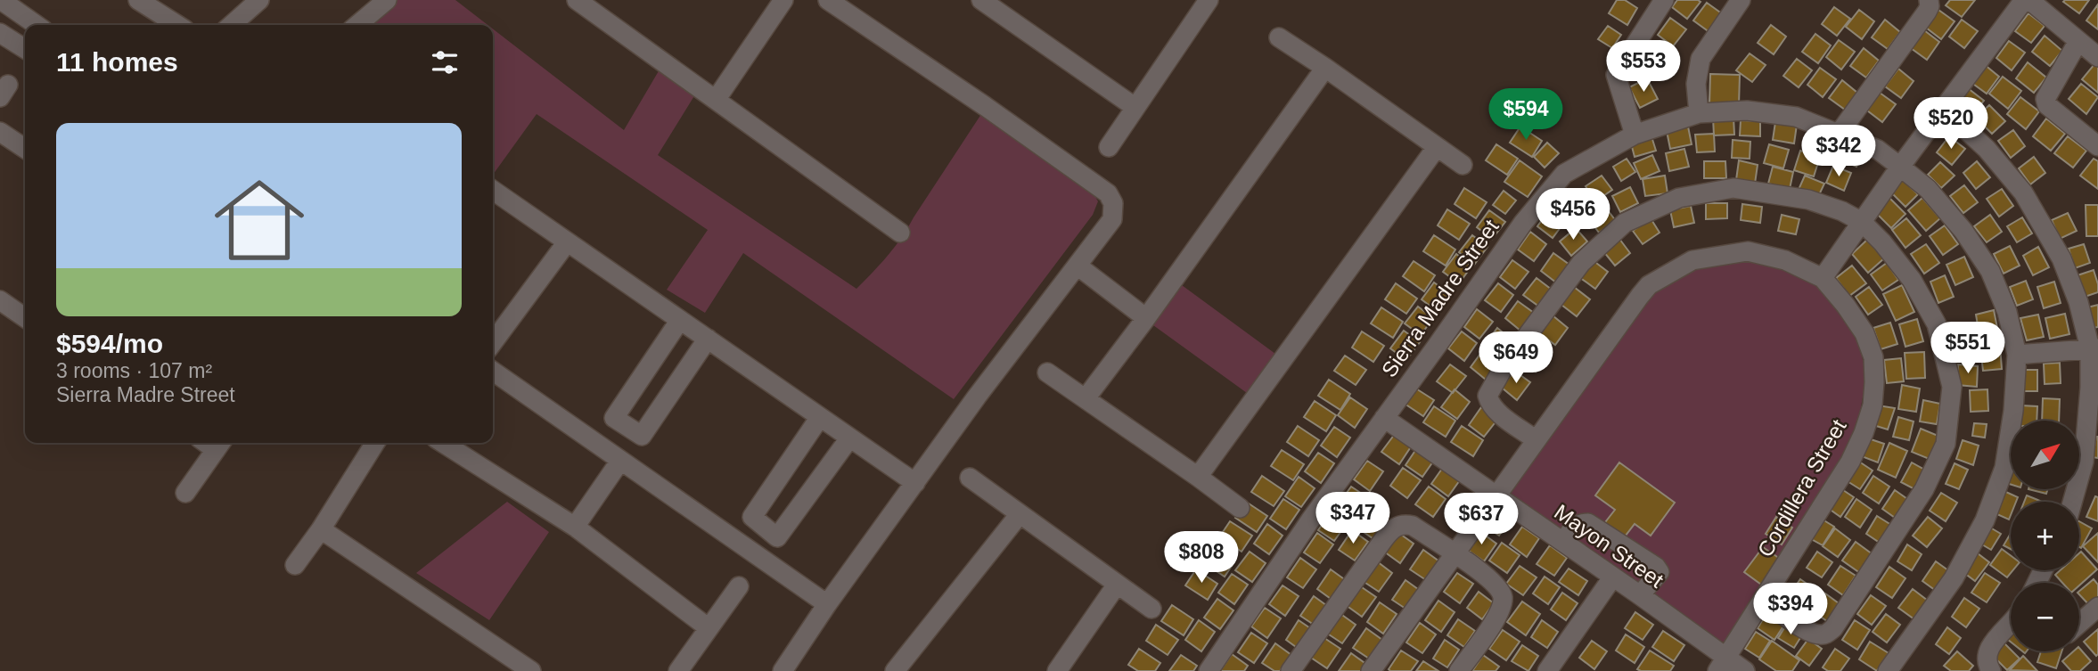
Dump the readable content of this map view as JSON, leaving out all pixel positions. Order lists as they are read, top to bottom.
{
  "streets": {
    "street": ["Sierra Madre Street", "Cordillera Street", "Mayon Street"]
  },
  "crossings": [
    ["Sierra Madre Street", "Mayon Street"],
    ["Cordillera Street", "Mayon Street"]
  ],
  "north": "top right",
  "page": {
    "heading": "11 homes",
    "price": [
      "$553",
      "$594",
      "$520",
      "$342",
      "$456",
      "$551",
      "$649",
      "$347",
      "$637",
      "$808",
      "$394"
    ],
    "list": [
      {
        "name": "$594/mo",
        "note": "3 rooms · 107 m² · Sierra Madre Street"
      }
    ],
    "map_buttons": ["+", "−"]
  }
}
